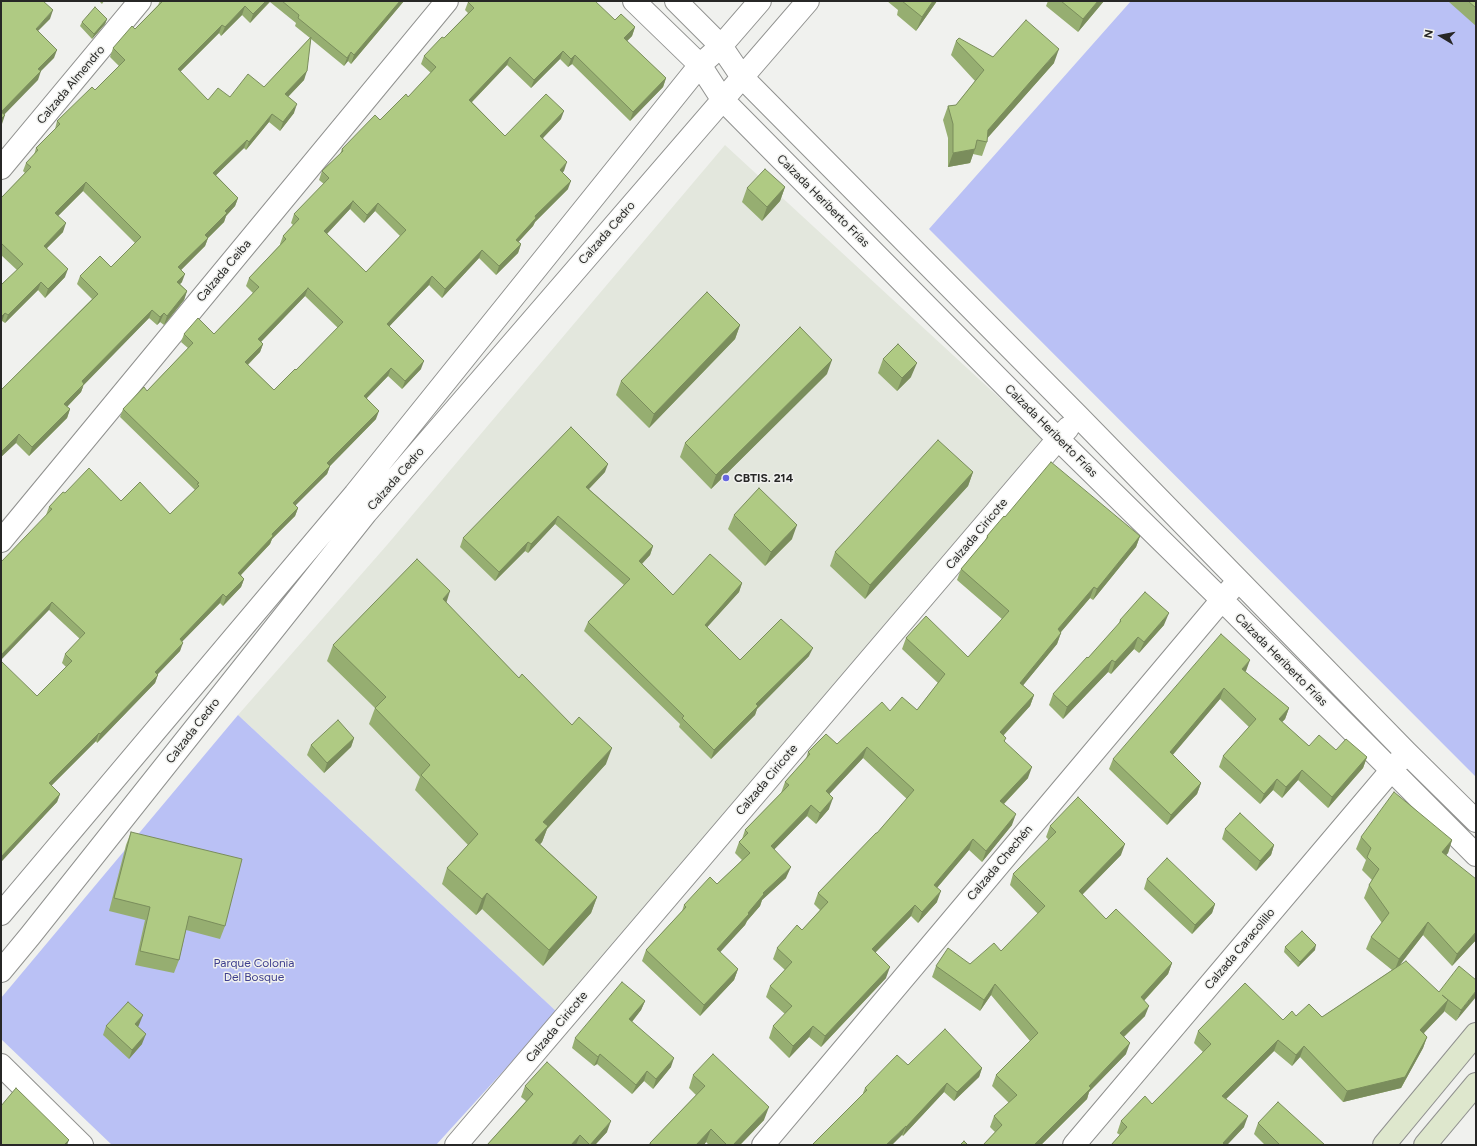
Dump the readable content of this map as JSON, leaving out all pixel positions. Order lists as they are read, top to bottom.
{
  "streets": {
    "street": [
      "Calzada Almendro",
      "Calzada Heriberto Frías",
      "Calzada Cedro",
      "Calzada Ceiba",
      "Calzada Ciricote",
      "Calzada Chechén",
      "Calzada Caracolillo"
    ]
  },
  "crossings": [
    ["Calzada Heriberto Frías", "Calzada Cedro"],
    ["Calzada Heriberto Frías", "Calzada Ciricote"],
    ["Calzada Heriberto Frías", "Calzada Chechén"],
    ["Calzada Heriberto Frías", "Calzada Caracolillo"]
  ],
  "parks": ["Parque Colonia Del Bosque"],
  "places": ["CBTIS. 214"],
  "north": "left"
}
